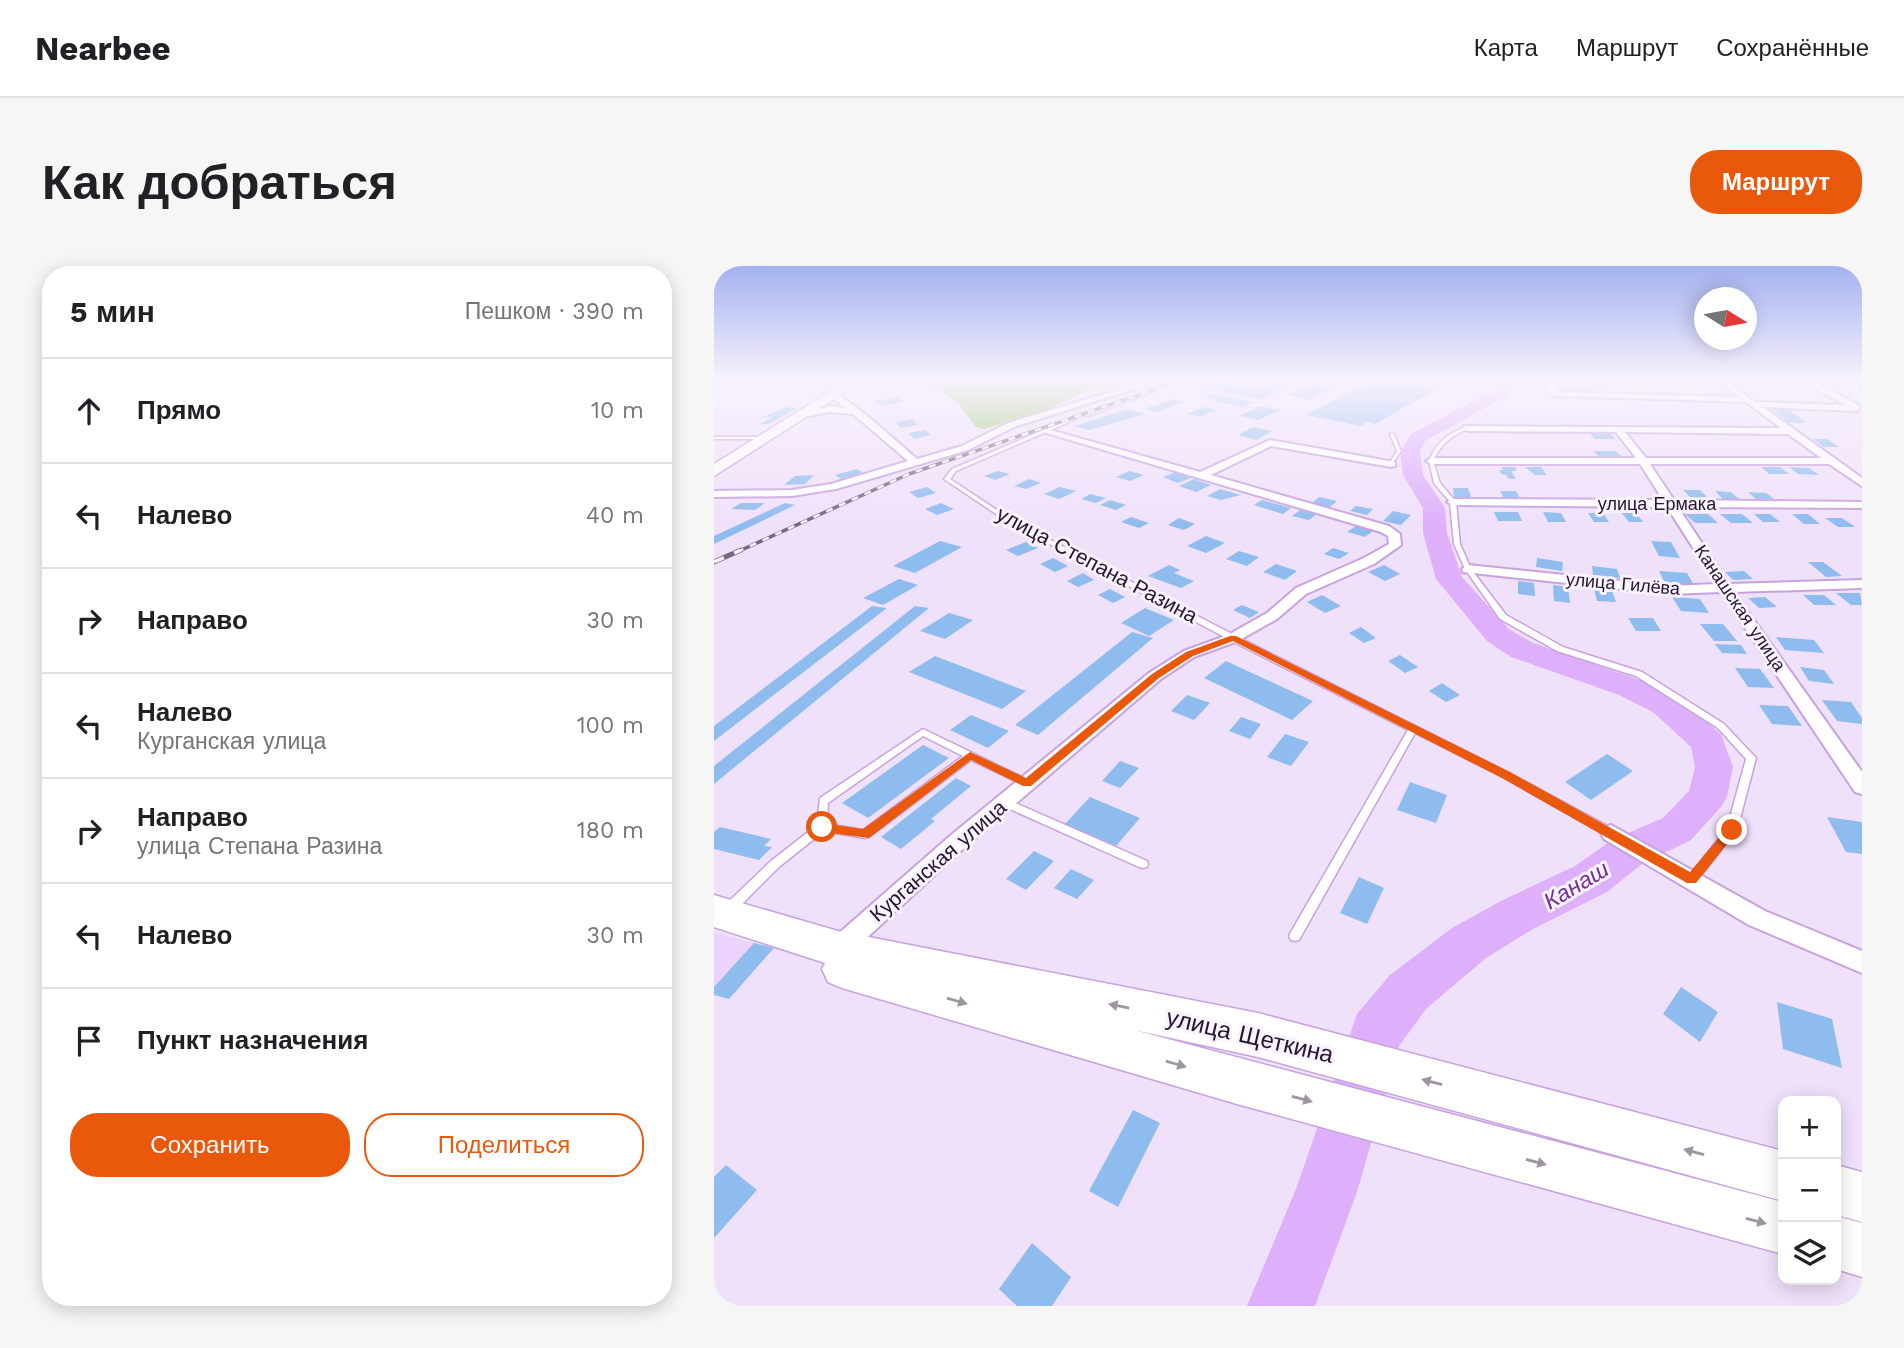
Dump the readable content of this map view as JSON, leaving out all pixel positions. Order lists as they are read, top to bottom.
{
  "streets": {
    "main road": ["улица Щеткина"],
    "street": [
      "улица Ермака",
      "улица Степана Разина",
      "улица Гилёва",
      "Канашская улица",
      "Курганская улица"
    ]
  },
  "crossings": [
    ["улица Ермака", "Канашская улица"],
    ["улица Степана Разина", "Курганская улица"],
    ["улица Гилёва", "Канашская улица"],
    ["Курганская улица", "улица Щеткина"]
  ],
  "water": ["Канаш"],
  "north": "right",
  "page": {
    "header": "Nearbee",
    "nav": ["Карта", "Маршрут", "Сохранённые"],
    "buttons": [
      "Маршрут",
      ["Сохранить", "Поделиться"]
    ],
    "title": "Как добраться",
    "heading": ["5 мин", "Пешком · 390 m"],
    "list": [
      ["Прямо", "10 m"],
      ["Налево", "40 m"],
      ["Направо", "30 m"],
      ["Налево", "Курганская улица", "100 m"],
      ["Направо", "улица Степана Разина", "180 m"],
      ["Налево", "30 m"],
      "Пункт назначения"
    ],
    "map_buttons": ["+", "−"]
  }
}
